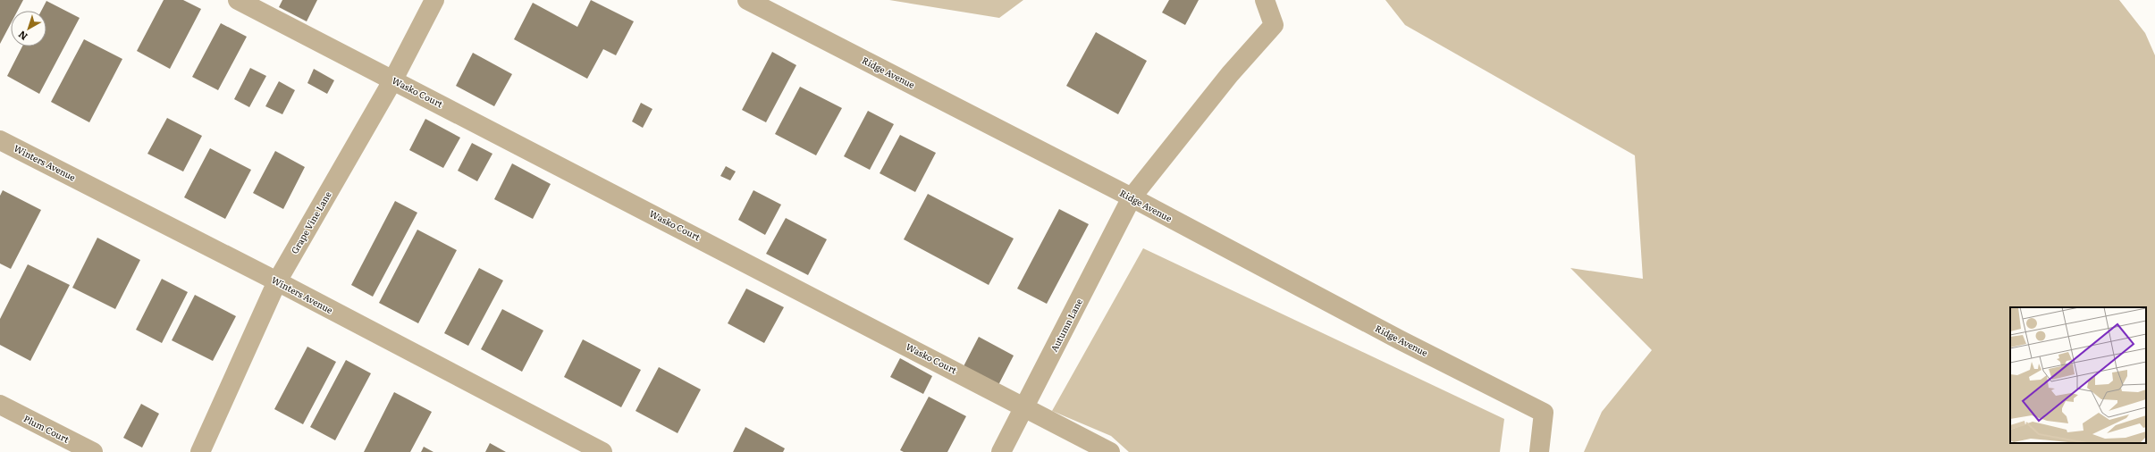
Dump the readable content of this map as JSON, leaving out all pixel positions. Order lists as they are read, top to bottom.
{
  "streets": {
    "street": [
      "Ridge Avenue",
      "Wasko Court",
      "Winters Avenue",
      "Grape Vine Lane",
      "Autumn Lane",
      "Plum Court"
    ]
  },
  "crossings": [
    ["Ridge Avenue", "Autumn Lane"],
    ["Wasko Court", "Grape Vine Lane"],
    ["Wasko Court", "Autumn Lane"],
    ["Winters Avenue", "Grape Vine Lane"]
  ],
  "north": "bottom left"
}
